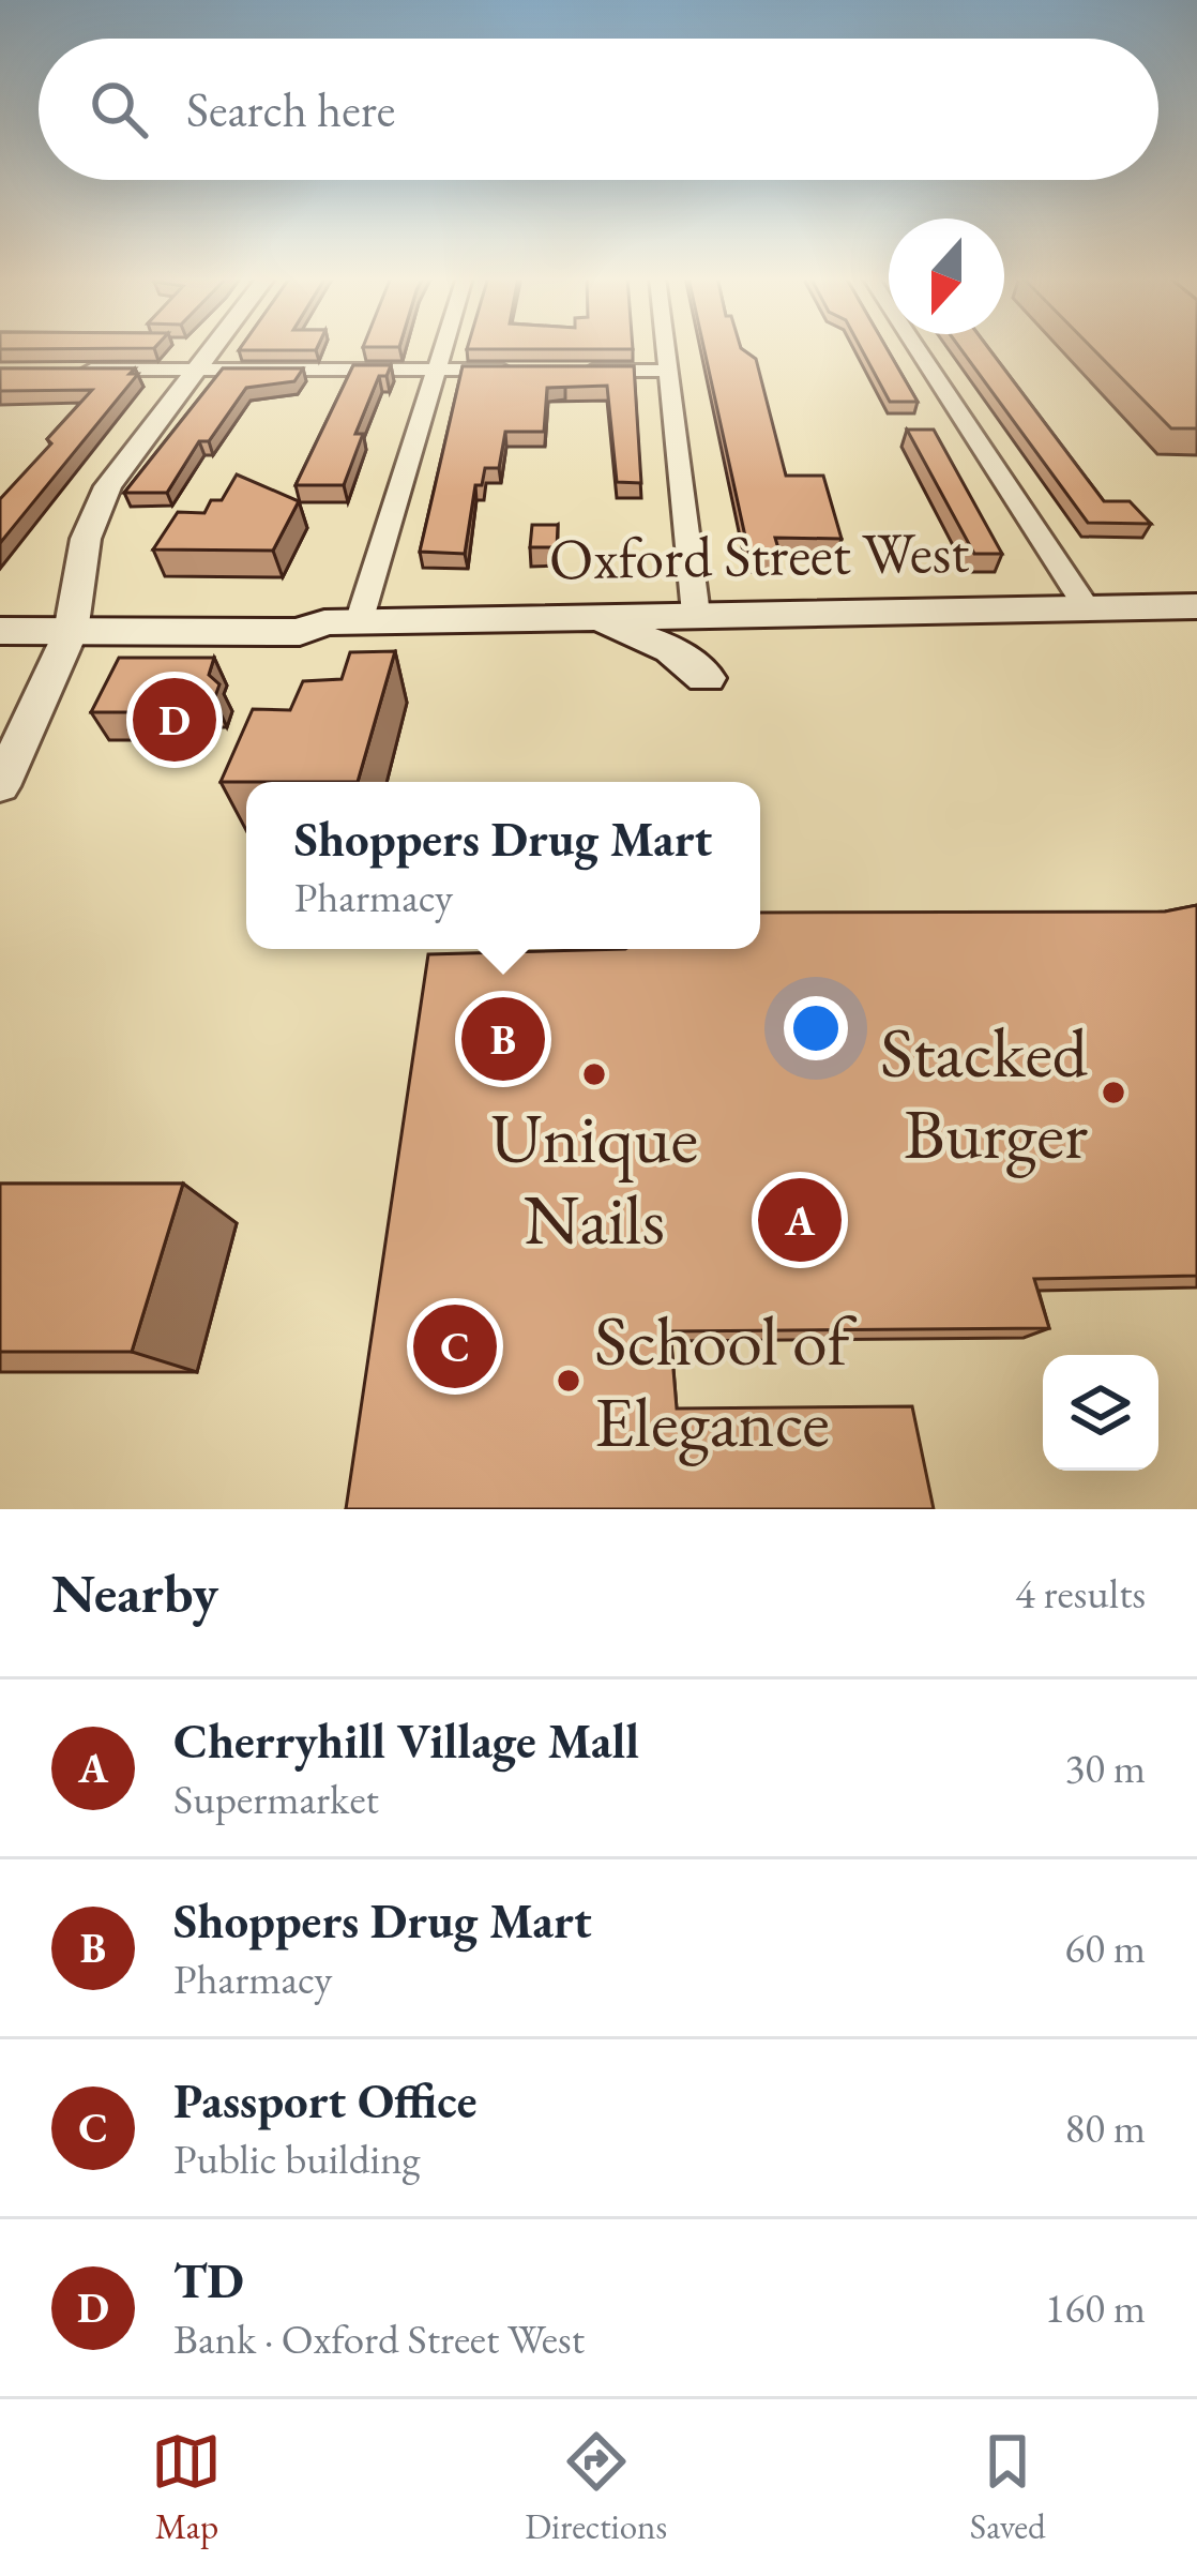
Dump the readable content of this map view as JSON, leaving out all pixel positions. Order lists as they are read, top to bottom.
{
  "streets": {
    "main road": ["Oxford Street West"]
  },
  "places": ["Unique Nails", "Stacked Burger", "School of Elegance"],
  "north": "bottom",
  "page": {
    "search": "Search here",
    "pins": [
      "D",
      "B",
      "A",
      "C"
    ],
    "popup": ["Shoppers Drug Mart", "Pharmacy"],
    "heading": ["Nearby", "4 results"],
    "list": [
      {
        "mark": "A",
        "name": "Cherryhill Village Mall",
        "note": "Supermarket",
        "value": "30 m"
      },
      {
        "mark": "B",
        "name": "Shoppers Drug Mart",
        "note": "Pharmacy",
        "value": "60 m"
      },
      {
        "mark": "C",
        "name": "Passport Office",
        "note": "Public building",
        "value": "80 m"
      },
      {
        "mark": "D",
        "name": "TD",
        "note": "Bank · Oxford Street West",
        "value": "160 m"
      }
    ],
    "nav": ["Map", "Directions", "Saved"]
  }
}
